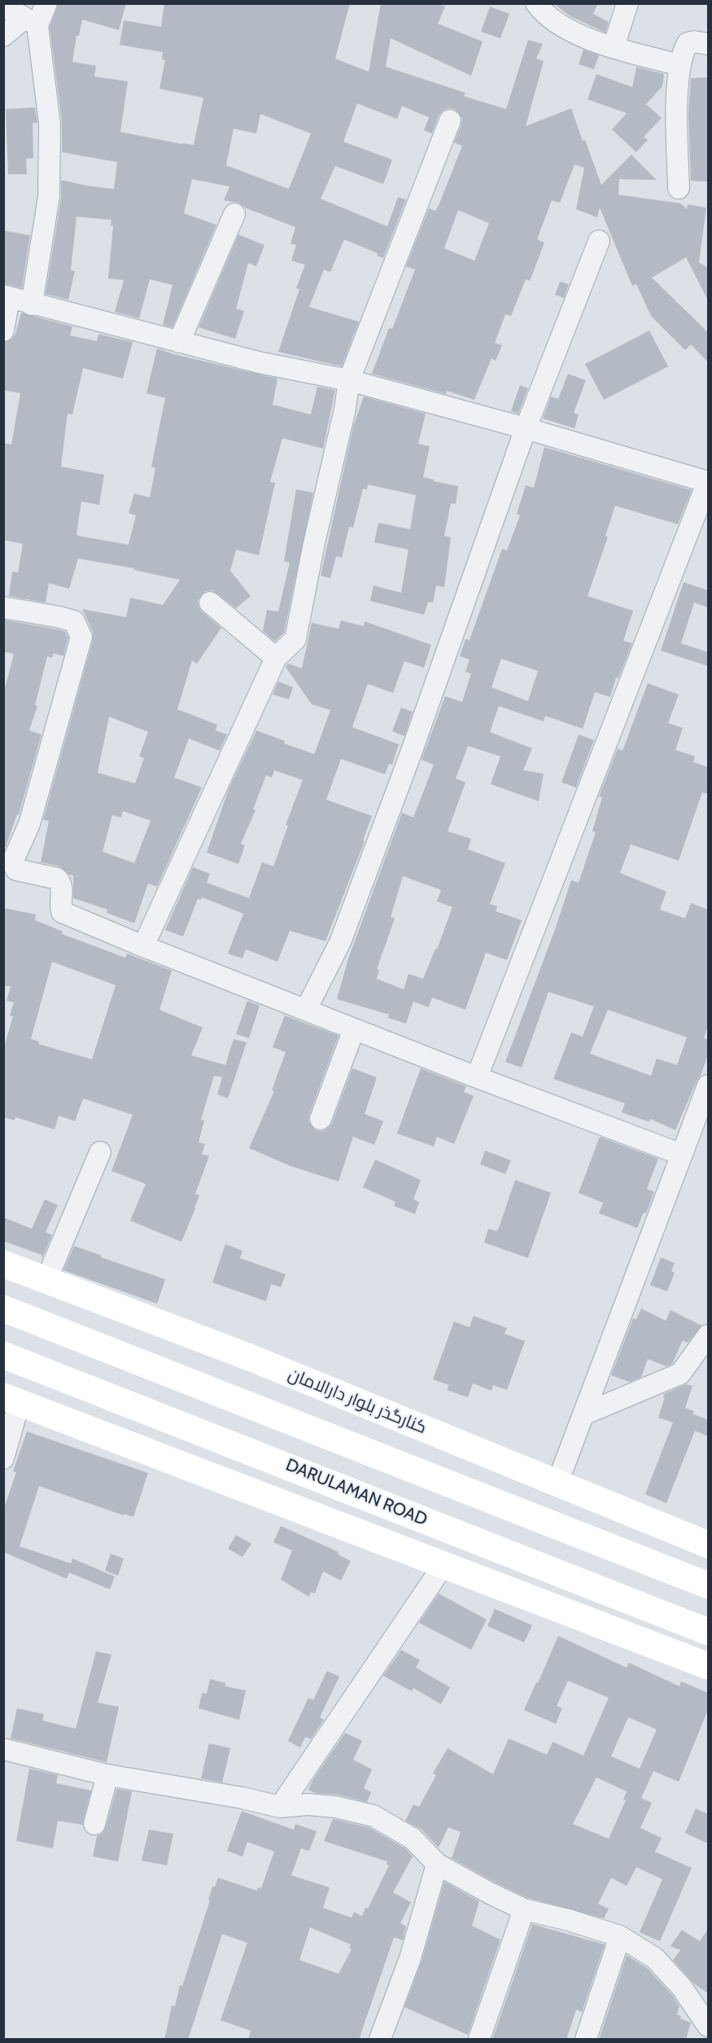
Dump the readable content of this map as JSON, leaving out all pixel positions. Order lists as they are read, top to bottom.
{
  "streets": {
    "main road": ["کنارگذر بلوار دارالامان", "DARULAMAN ROAD"]
  }
}
